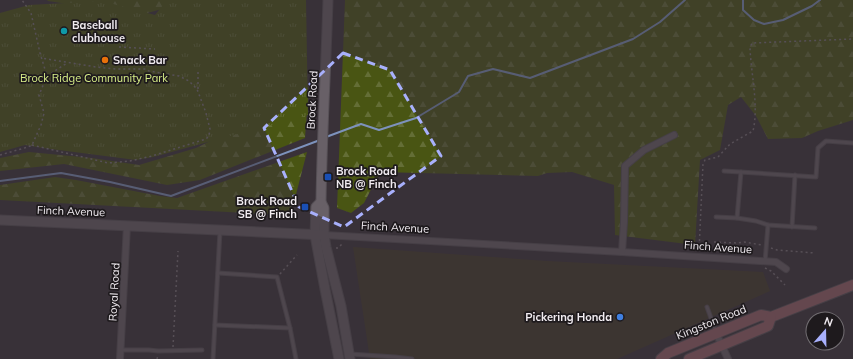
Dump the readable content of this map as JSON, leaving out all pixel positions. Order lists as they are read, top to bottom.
{
  "streets": {
    "main road": ["Brock Road", "Finch Avenue", "Kingston Road"],
    "street": ["Royal Road"]
  },
  "crossings": [
    ["Brock Road", "Finch Avenue"],
    ["Finch Avenue", "Royal Road"]
  ],
  "parks": ["Brock Ridge Community Park"],
  "places": {
    "other": ["Baseball clubhouse", "Snack Bar", "Pickering Honda"],
    "transit": ["Brock Road NB @ Finch", "Brock Road SB @ Finch"]
  },
  "north": "top"
}
